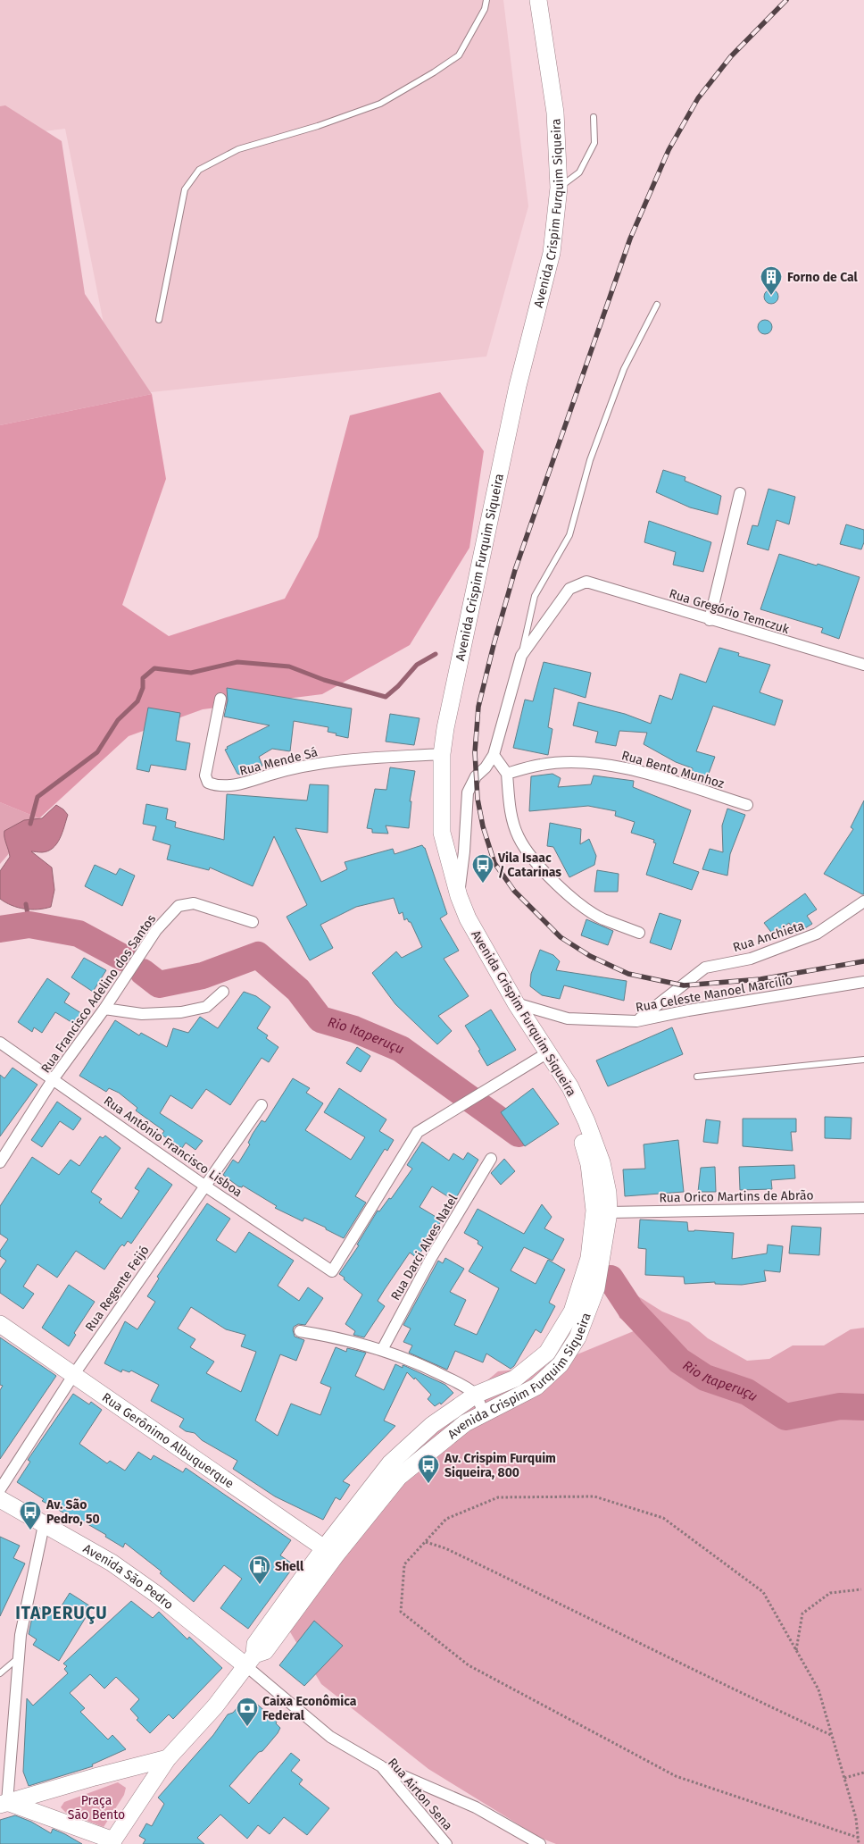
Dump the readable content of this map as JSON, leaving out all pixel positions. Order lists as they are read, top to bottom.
{
  "streets": {
    "main road": ["Avenida Crispim Furquim Siqueira", "Rua Gerônimo Albuquerque", "Avenida São Pedro"],
    "street": [
      "Rua Gregório Temczuk",
      "Rua Mende Sá",
      "Rua Bento Munhoz",
      "Rua Anchieta",
      "Rua Francisco Adelino dos Santos",
      "Rua Celeste Manoel Marcílio",
      "Rua Antônio Francisco Lisboa",
      "Rua Orico Martins de Abrão",
      "Rua Darci Alves Natel",
      "Rua Regente Feijó",
      "Rua Airton Sena"
    ]
  },
  "crossings": [
    ["Avenida Crispim Furquim Siqueira", "Rua Mende Sá"],
    ["Avenida Crispim Furquim Siqueira", "Rua Celeste Manoel Marcílio"],
    ["Avenida Crispim Furquim Siqueira", "Rua Antônio Francisco Lisboa"],
    ["Avenida Crispim Furquim Siqueira", "Rua Orico Martins de Abrão"],
    ["Avenida Crispim Furquim Siqueira", "Rua Gerônimo Albuquerque"],
    ["Avenida Crispim Furquim Siqueira", "Avenida São Pedro"],
    ["Avenida Crispim Furquim Siqueira", "Rua Airton Sena"],
    ["Rua Anchieta", "Rua Celeste Manoel Marcílio"],
    ["Rua Francisco Adelino dos Santos", "Rua Antônio Francisco Lisboa"],
    ["Rua Antônio Francisco Lisboa", "Rua Regente Feijó"],
    ["Rua Regente Feijó", "Rua Gerônimo Albuquerque"],
    ["Avenida São Pedro", "Rua Airton Sena"]
  ],
  "districts": ["ITAPERUÇU"],
  "water": ["Rio Itaperuçu"],
  "parks": ["Praça São Bento"],
  "places": {
    "building": ["Forno de Cal"],
    "bus stop": ["Vila Isaac / Catarinas", "Av. Crispim Furquim Siqueira, 800", "Av. São Pedro, 50"],
    "fuel station": ["Shell"],
    "bank": ["Caixa Econômica Federal"]
  }
}
